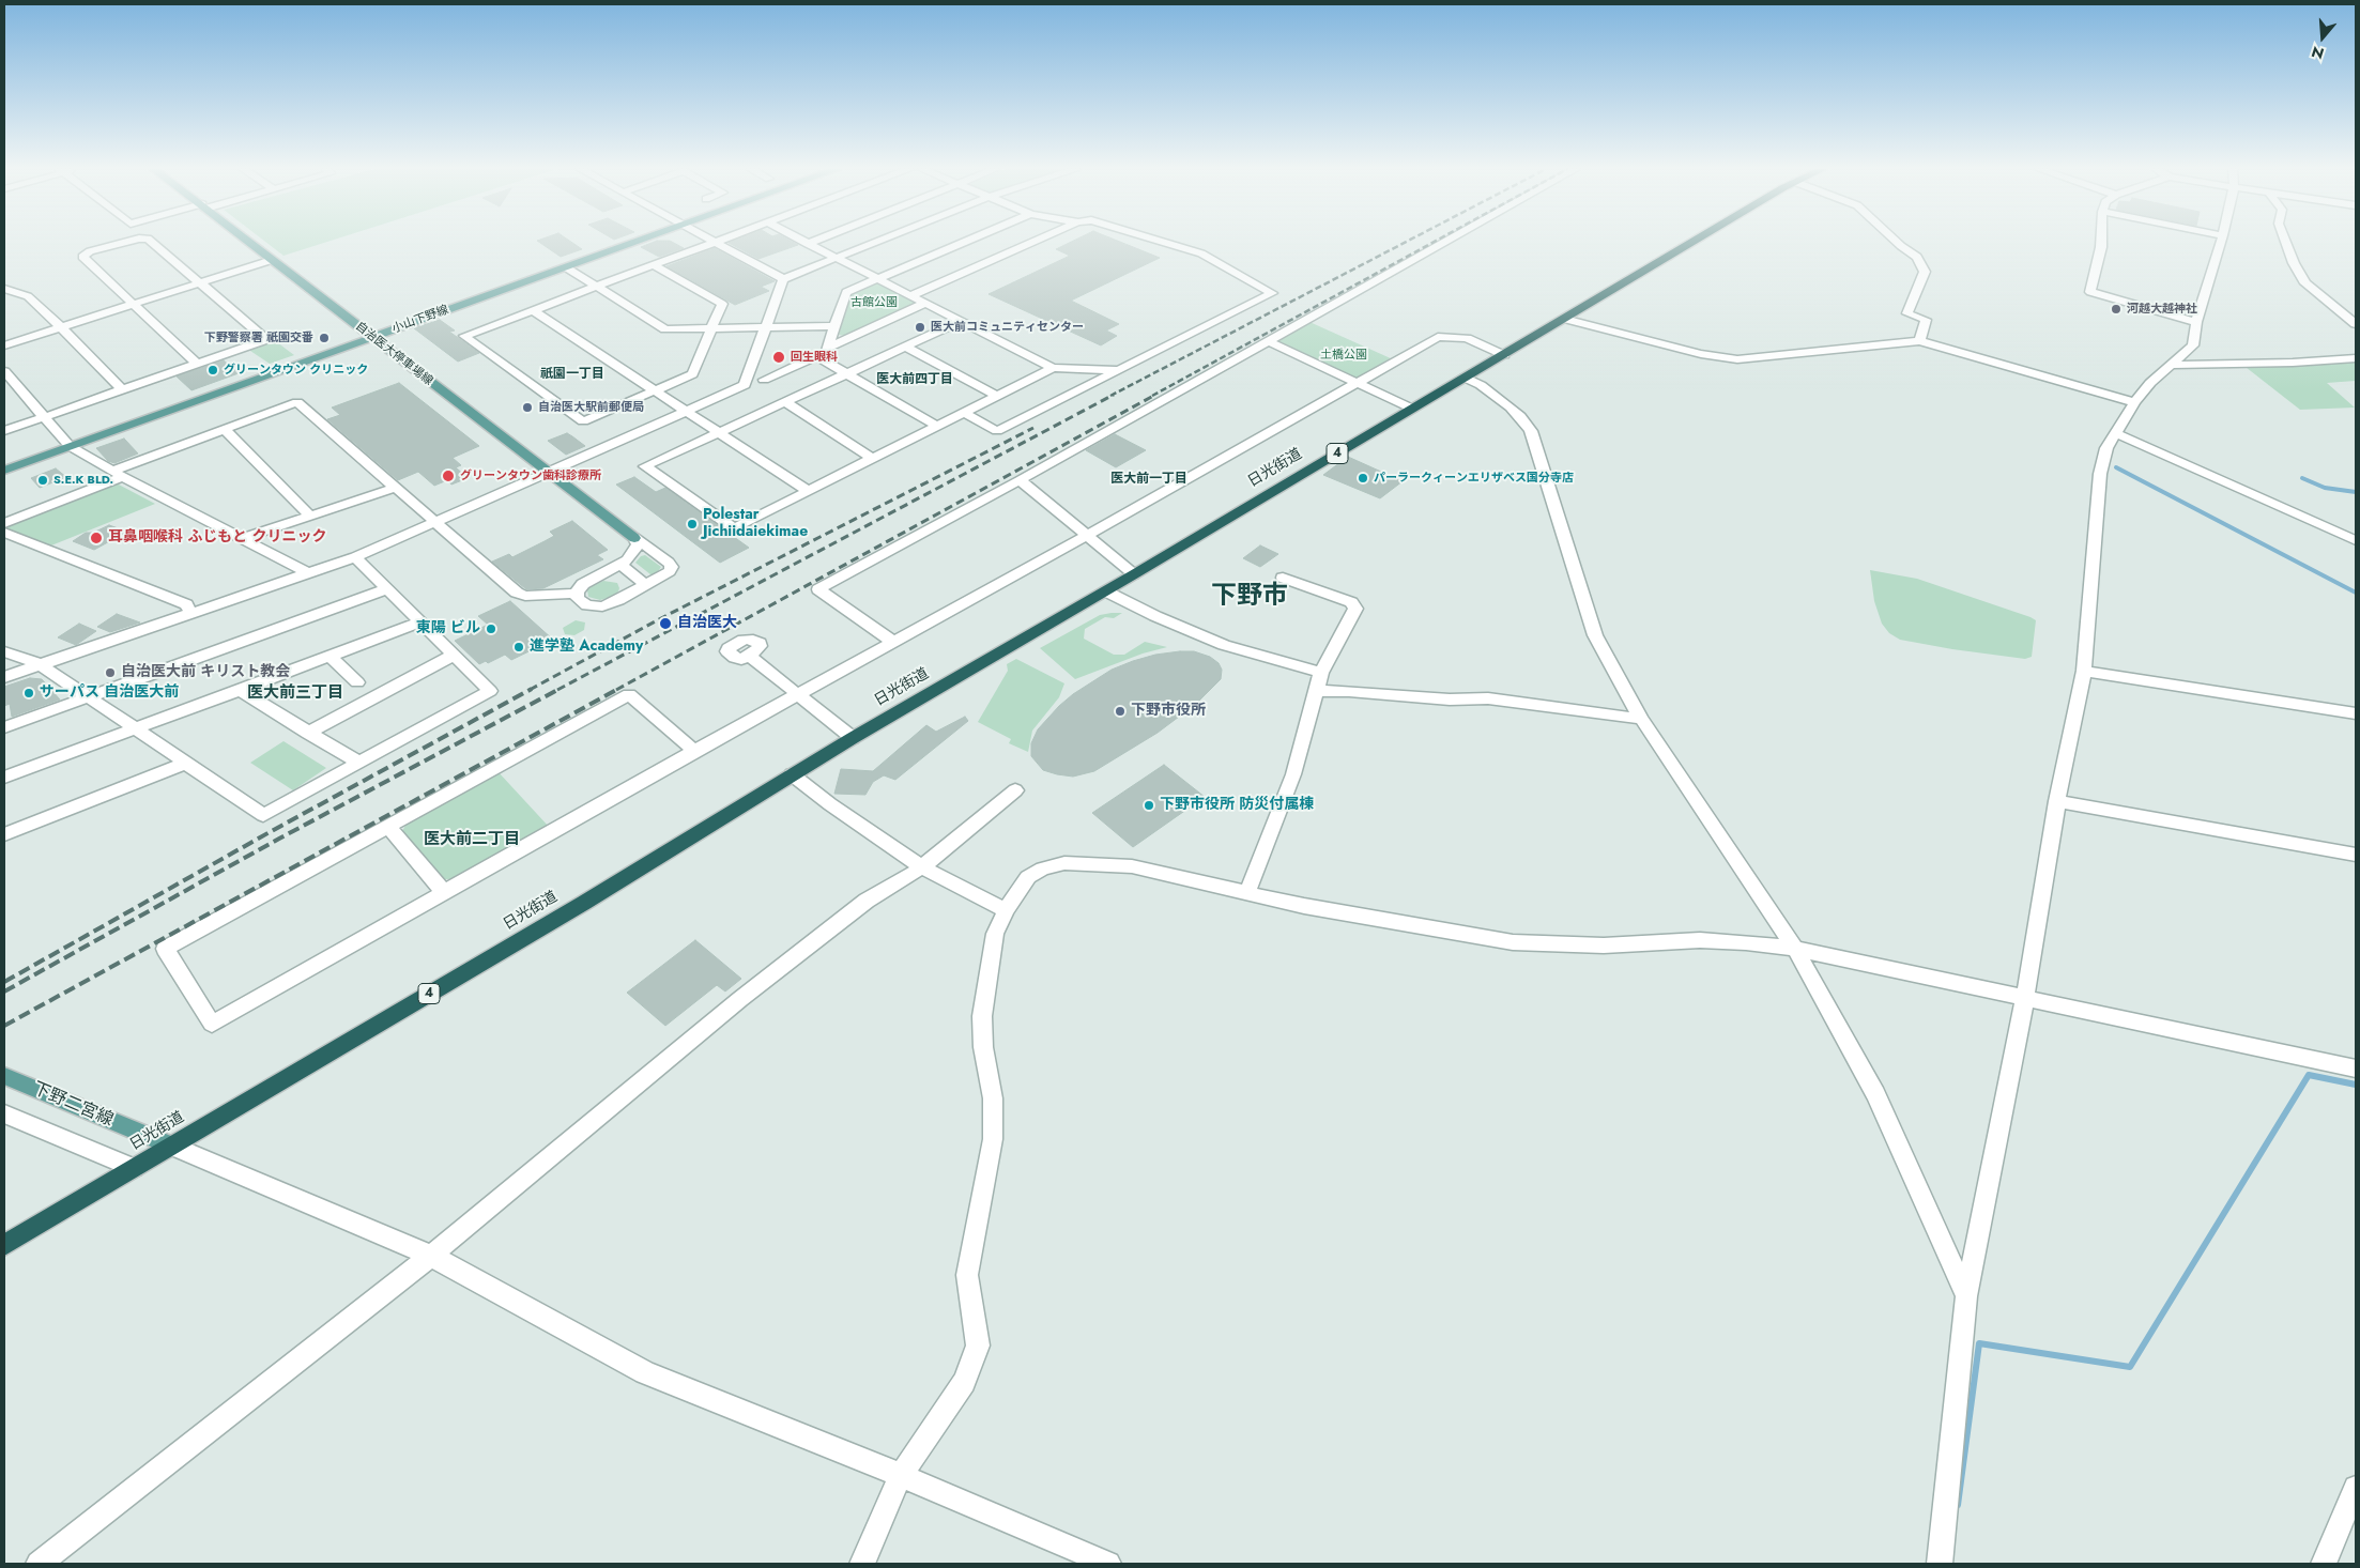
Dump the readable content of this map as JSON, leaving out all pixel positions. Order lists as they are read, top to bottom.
{
  "streets": {
    "highway": ["4", "日光街道"],
    "main road": ["小山下野線", "自治医大停車場線", "下野二宮線"]
  },
  "crossings": [
    ["小山下野線", "自治医大停車場線"],
    ["日光街道", "下野二宮線"]
  ],
  "districts": [
    "祇園一丁目",
    "医大前四丁目",
    "医大前一丁目",
    "下野市",
    "医大前三丁目",
    "医大前二丁目"
  ],
  "parks": ["古館公園", "土橋公園"],
  "places": [
    "河越大越神社",
    "医大前コミュニティセンター",
    "下野警察署 祇園交番",
    "回生眼科",
    "グリーンタウン クリニック",
    "自治医大駅前郵便局",
    "グリーンタウン歯科診療所",
    "パーラークィーンエリザベス国分寺店",
    "S.E.K BLD.",
    "Polestar Jichiidaiekimae",
    "耳鼻咽喉科 ふじもと クリニック",
    "自治医大",
    "東陽 ビル",
    "進学塾 Academy",
    "自治医大前 キリスト教会",
    "サーパス 自治医大前",
    "下野市役所",
    "下野市役所 防災付属棟"
  ],
  "north": "bottom"
}
